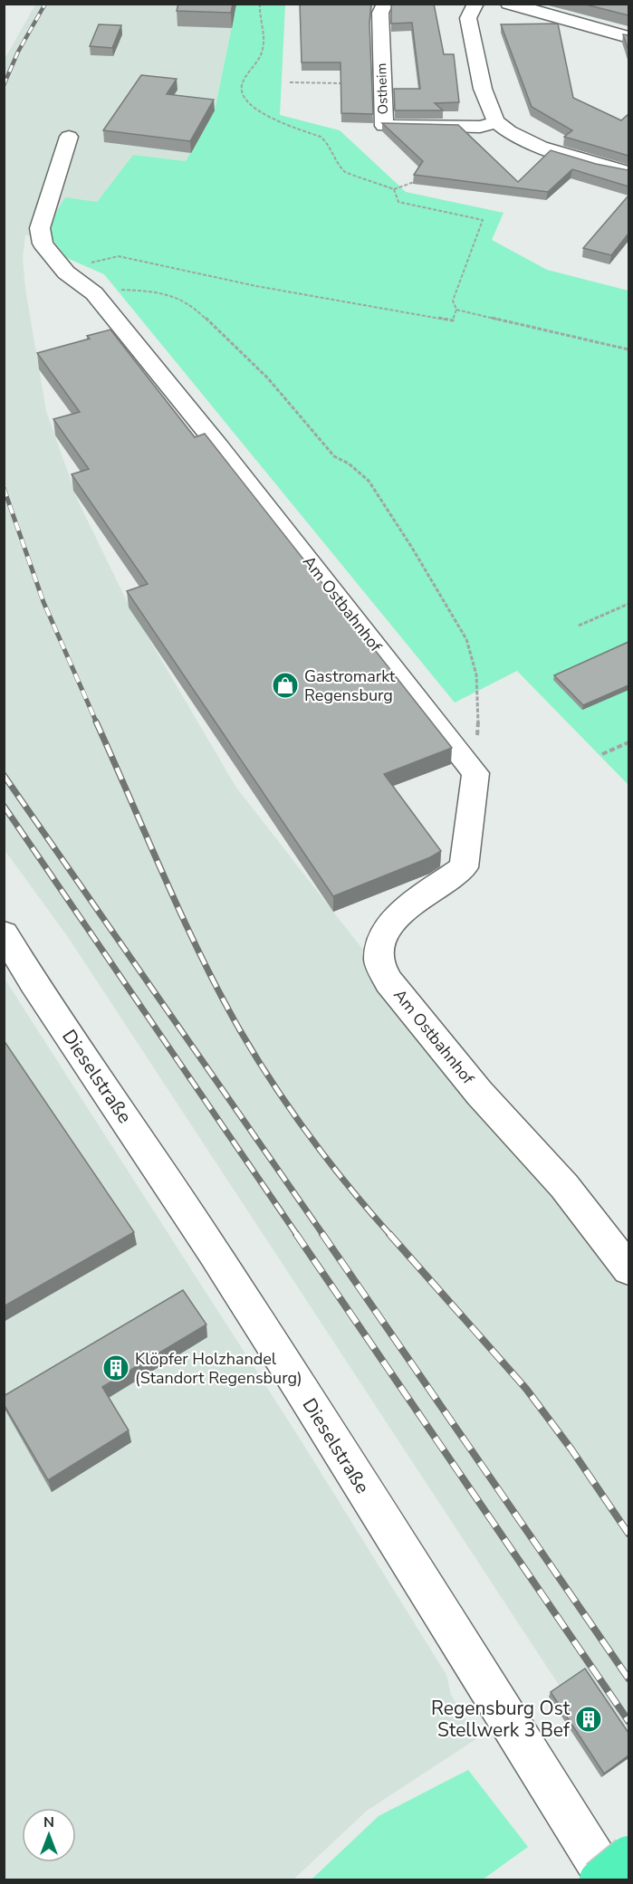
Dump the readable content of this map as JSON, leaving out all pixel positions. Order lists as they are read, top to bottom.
{
  "streets": {
    "street": ["Ostheim", "Am Ostbahnhof", "Dieselstraße"]
  },
  "places": {
    "shop": ["Gastromarkt Regensburg"],
    "building": ["Klöpfer Holzhandel (Standort Regensburg)", "Regensburg Ost Stellwerk 3 Bef"]
  },
  "north": "top"
}
